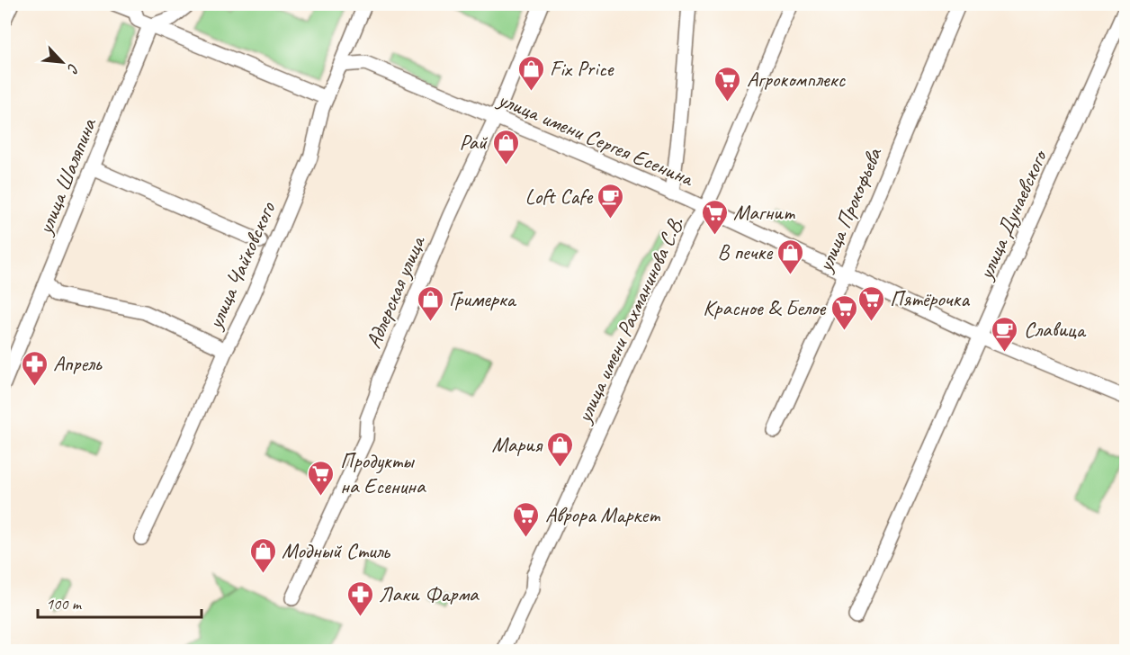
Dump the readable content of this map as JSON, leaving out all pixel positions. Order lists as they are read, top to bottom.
{
  "streets": {
    "street": [
      "улица имени Сергея Есенина",
      "улица Шаляпина",
      "улица Прокофьева",
      "улица Дунаевского",
      "улица Чайковского",
      "Адлерская улица",
      "улица имени Рахманинова С.В."
    ]
  },
  "crossings": [
    ["улица имени Сергея Есенина", "улица Прокофьева"],
    ["улица имени Сергея Есенина", "улица Дунаевского"],
    ["улица имени Сергея Есенина", "улица Чайковского"],
    ["улица имени Сергея Есенина", "Адлерская улица"],
    ["улица имени Сергея Есенина", "улица имени Рахманинова С.В."]
  ],
  "places": {
    "shop": [
      "Fix Price",
      "Рай",
      "В печке",
      "Гримерка",
      "Мария",
      "Модный Стиль"
    ],
    "supermarket": [
      "Агрокомплекс",
      "Магнит",
      "Пятёрочка",
      "Красное & Белое",
      "Продукты на Есенина",
      "Аврора Маркет"
    ],
    "cafe": ["Loft Cafe", "Славица"],
    "pharmacy": ["Апрель", "Лаки Фарма"]
  },
  "scale_bar": "100 m",
  "north": "bottom right"
}
